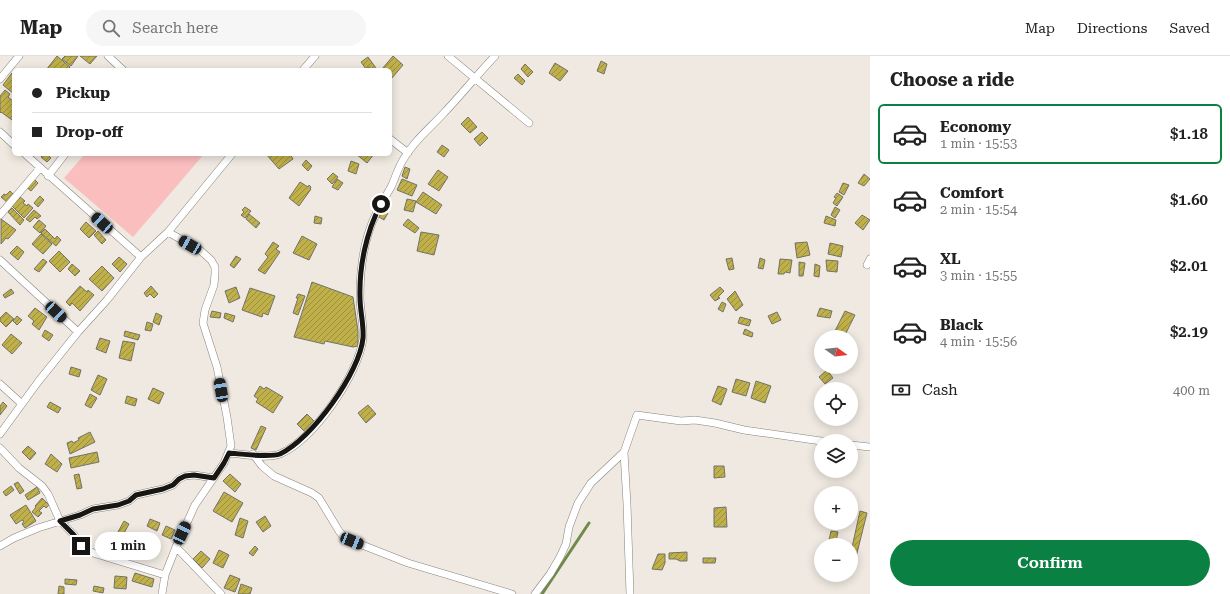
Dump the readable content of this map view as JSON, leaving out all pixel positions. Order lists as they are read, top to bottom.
{
  "north": "right",
  "page": {
    "header": "Map",
    "search": "Search here",
    "nav": ["Map", "Directions", "Saved"],
    "heading": "Choose a ride",
    "banner": ["Pickup", "Drop-off"],
    "list": [
      {
        "name": "Economy",
        "note": "1 min · 15:53",
        "value": "$1.18"
      },
      {
        "name": "Comfort",
        "note": "2 min · 15:54",
        "value": "$1.60"
      },
      {
        "name": "XL",
        "note": "3 min · 15:55",
        "value": "$2.01"
      },
      {
        "name": "Black",
        "note": "4 min · 15:56",
        "value": "$2.19"
      }
    ],
    "map_buttons": ["+", "−"],
    "pay": ["Cash", "400 m"],
    "bubble": "1 min",
    "buttons": "Confirm"
  }
}
